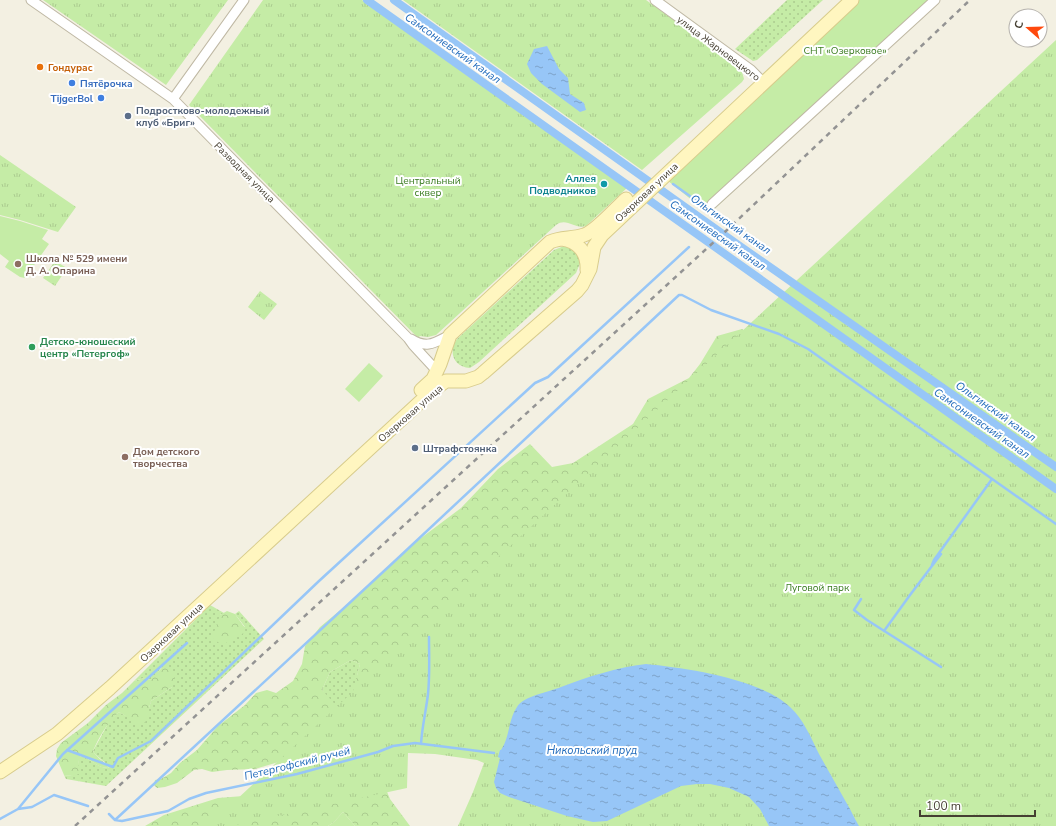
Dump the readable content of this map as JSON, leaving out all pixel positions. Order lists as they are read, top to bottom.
{
  "streets": {
    "street": ["улица Жарновецкого", "Разводная улица", "Озерковая улица"]
  },
  "crossings": [
    ["улица Жарновецкого", "Озерковая улица"],
    ["Разводная улица", "Озерковая улица"]
  ],
  "water": [
    "Самсониевский канал",
    "Ольгинский канал",
    "Никольский пруд",
    "Петергофский ручей"
  ],
  "parks": ["СНТ «Озерковое»", "Центральный сквер", "Луговой парк"],
  "places": [
    "Гондурас",
    "Пятёрочка",
    "TijgerBol",
    "Подростково-молодежный клуб «Бриг»",
    "Аллея Подводников",
    "Школа № 529 имени Д. А. Опарина",
    "Детско-юношеский центр «Петергоф»",
    "Штрафстоянка",
    "Дом детского творчества"
  ],
  "scale_bar": "100 m",
  "north": "left"
}
